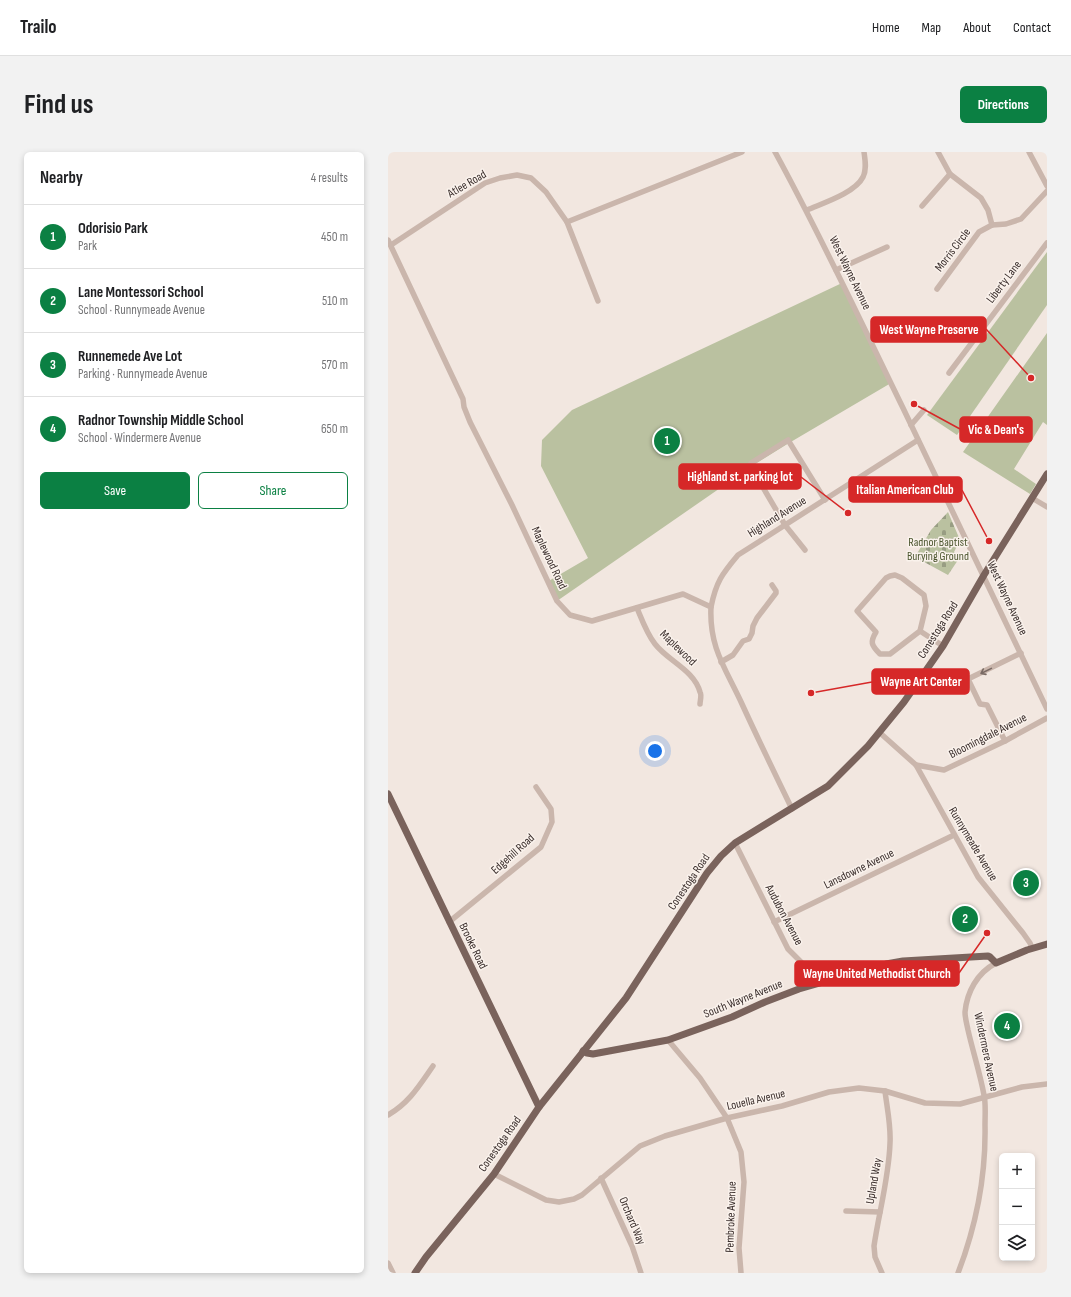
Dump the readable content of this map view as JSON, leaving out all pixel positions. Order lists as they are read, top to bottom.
{
  "streets": {
    "main road": ["Conestoga Road", "Brooke Road", "South Wayne Avenue"],
    "street": [
      "Atlee Road",
      "Morris Circle",
      "West Wayne Avenue",
      "Liberty Lane",
      "Highland Avenue",
      "Maplewood Road",
      "Maplewood",
      "Bloomingdale Avenue",
      "Runnymeade Avenue",
      "Edgehill Road",
      "Lansdowne Avenue",
      "Audubon Avenue",
      "Windermere Avenue",
      "Louella Avenue",
      "Upland Way",
      "Pembroke Avenue",
      "Orchard Way"
    ]
  },
  "crossings": [
    ["Atlee Road", "Maplewood Road"],
    ["West Wayne Avenue", "Highland Avenue"],
    ["West Wayne Avenue", "Conestoga Road"],
    ["Highland Avenue", "Maplewood Road"],
    ["Maplewood Road", "Maplewood"],
    ["Conestoga Road", "Audubon Avenue"],
    ["Conestoga Road", "Brooke Road"],
    ["Conestoga Road", "South Wayne Avenue"],
    ["Conestoga Road", "Louella Avenue"],
    ["Bloomingdale Avenue", "Runnymeade Avenue"],
    ["Runnymeade Avenue", "Lansdowne Avenue"],
    ["Edgehill Road", "Brooke Road"],
    ["Lansdowne Avenue", "Audubon Avenue"],
    ["Audubon Avenue", "South Wayne Avenue"],
    ["South Wayne Avenue", "Windermere Avenue"],
    ["South Wayne Avenue", "Pembroke Avenue"],
    ["Windermere Avenue", "Louella Avenue"],
    ["Louella Avenue", "Upland Way"],
    ["Louella Avenue", "Pembroke Avenue"],
    ["Louella Avenue", "Orchard Way"]
  ],
  "parks": ["Radnor Baptist Burying Ground"],
  "places": [
    "West Wayne Preserve",
    "Vic & Dean's",
    "Highland st. parking lot",
    "Italian American Club",
    "Wayne Art Center",
    "Wayne United Methodist Church"
  ],
  "page": {
    "header": "Trailo",
    "nav": [
      "Home",
      "Map",
      "About",
      "Contact"
    ],
    "buttons": [
      "Directions",
      ["Save", "Share"]
    ],
    "title": "Find us",
    "heading": ["Nearby", "4 results"],
    "list": [
      {
        "mark": "1",
        "name": "Odorisio Park",
        "note": "Park",
        "value": "450 m"
      },
      {
        "mark": "2",
        "name": "Lane Montessori School",
        "note": "School · Runnymeade Avenue",
        "value": "510 m"
      },
      {
        "mark": "3",
        "name": "Runnemede Ave Lot",
        "note": "Parking · Runnymeade Avenue",
        "value": "570 m"
      },
      {
        "mark": "4",
        "name": "Radnor Township Middle School",
        "note": "School · Windermere Avenue",
        "value": "650 m"
      }
    ],
    "pins": [
      "1",
      "3",
      "2",
      "4"
    ],
    "map_buttons": ["+", "−"]
  }
}
